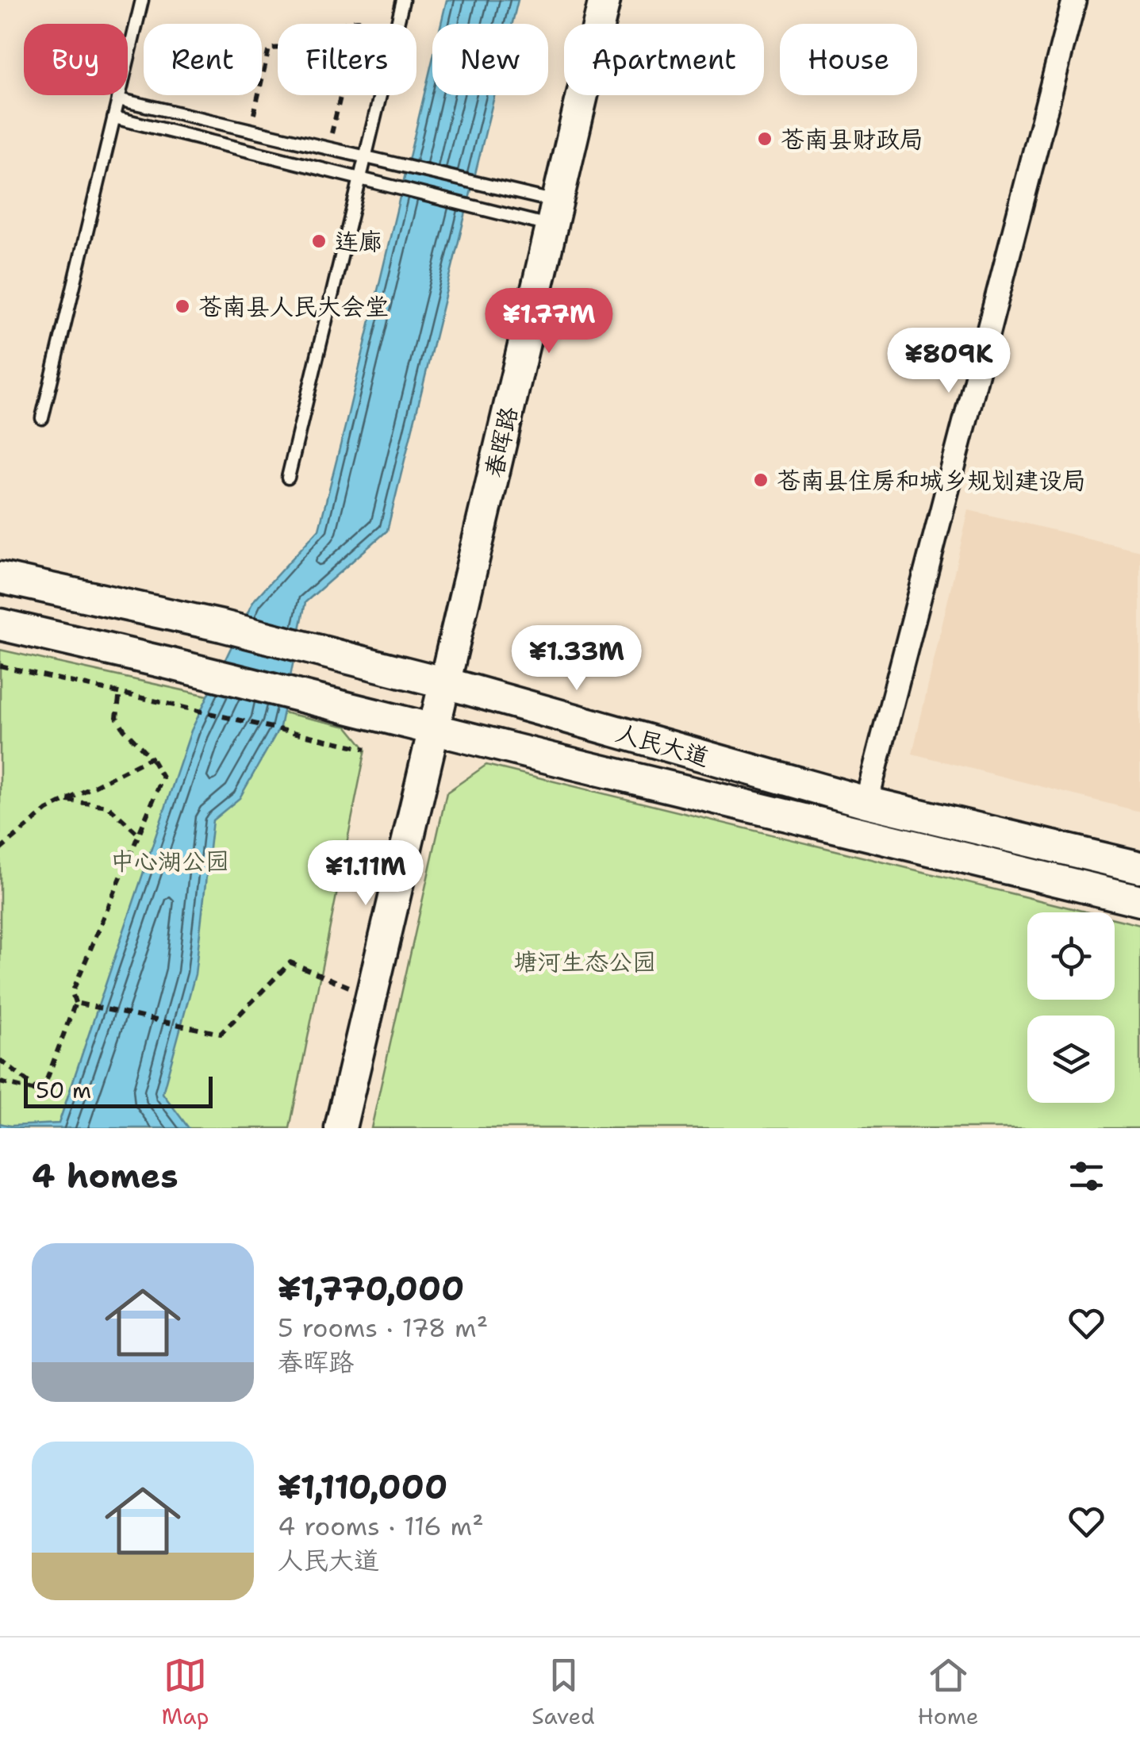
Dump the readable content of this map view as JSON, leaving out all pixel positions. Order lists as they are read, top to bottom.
{
  "streets": {
    "main road": ["春晖路", "人民大道"]
  },
  "crossings": [
    ["春晖路", "人民大道"]
  ],
  "parks": ["中心湖公园", "塘河生态公园"],
  "places": [
    "苍南县财政局",
    "连廊",
    "苍南县人民大会堂",
    "苍南县住房和城乡规划建设局"
  ],
  "scale_bar": "50 m",
  "page": {
    "chip": [
      "Buy",
      "Rent",
      "Filters",
      "New",
      "Apartment",
      "House"
    ],
    "price": [
      "¥1.77M",
      "¥809K",
      "¥1.33M",
      "¥1.11M"
    ],
    "scale": "50 m",
    "heading": "4 homes",
    "list": [
      {
        "name": "¥1,770,000",
        "note": "5 rooms · 178 m² · 春晖路"
      },
      {
        "name": "¥1,110,000",
        "note": "4 rooms · 116 m² · 人民大道"
      }
    ],
    "tabs": ["Map", "Saved", "Home"]
  }
}
